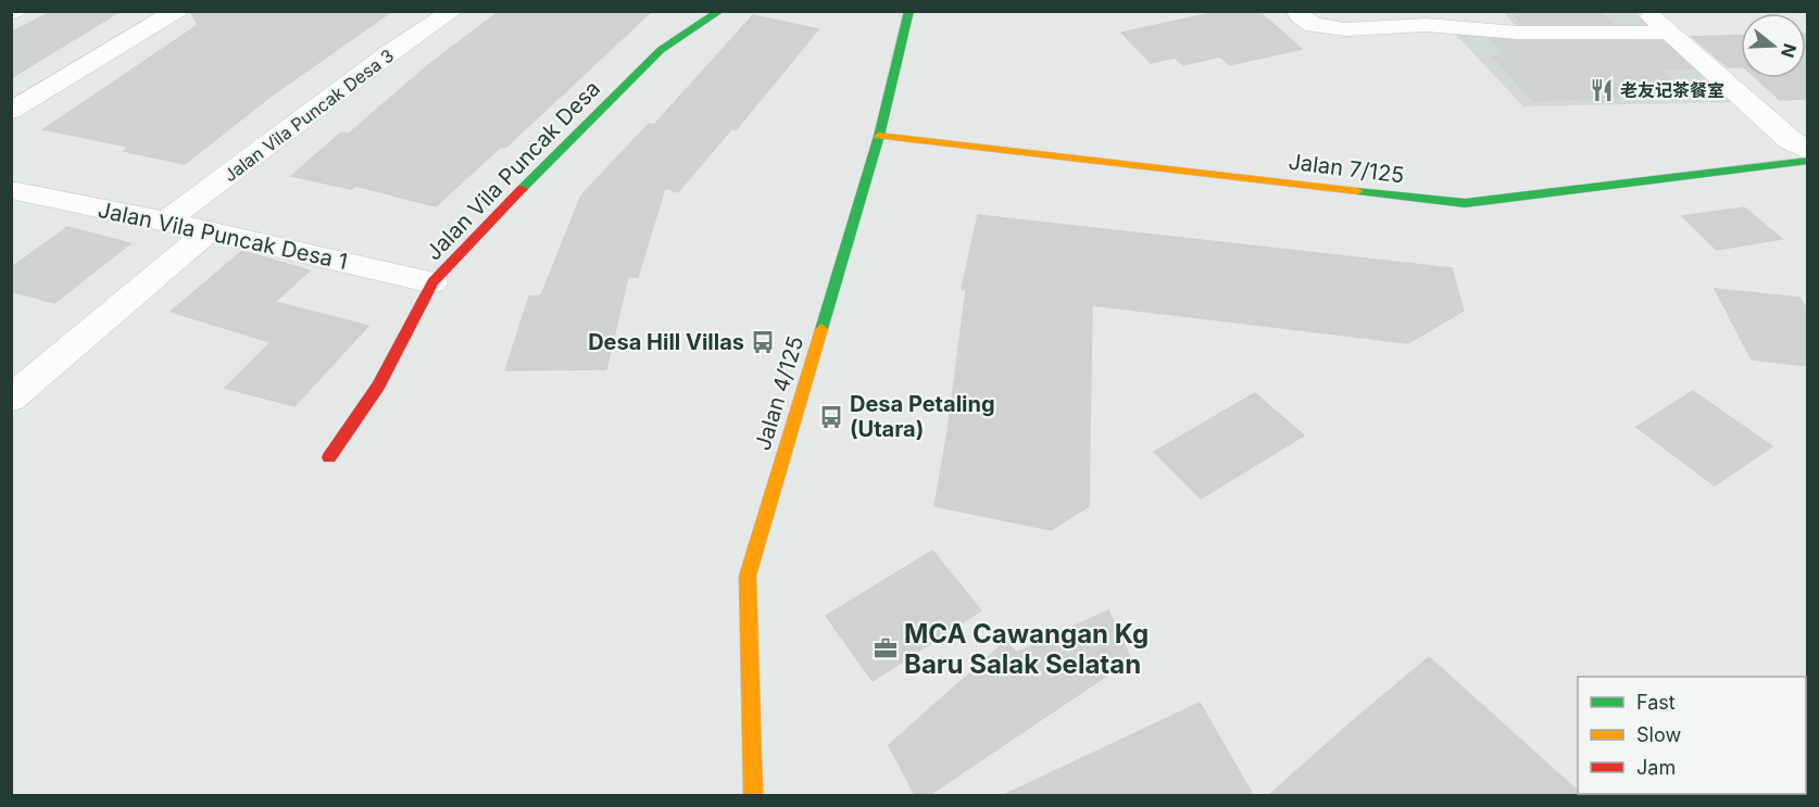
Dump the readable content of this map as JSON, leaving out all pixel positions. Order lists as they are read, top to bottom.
{
  "streets": {
    "street": [
      "Jalan Vila Puncak Desa 3",
      "Jalan 7/125",
      "Jalan Vila Puncak Desa",
      "Jalan Vila Puncak Desa 1",
      "Jalan 4/125"
    ]
  },
  "crossings": [
    ["Jalan Vila Puncak Desa 3", "Jalan Vila Puncak Desa 1"],
    ["Jalan 7/125", "Jalan 4/125"],
    ["Jalan Vila Puncak Desa", "Jalan Vila Puncak Desa 1"]
  ],
  "places": {
    "restaurant": ["老友记茶餐室"],
    "bus stop": ["Desa Hill Villas", "Desa Petaling (Utara)"],
    "office": ["MCA Cawangan Kg Baru Salak Selatan"]
  },
  "legend": ["Fast", "Slow", "Jam"],
  "north": "right"
}
